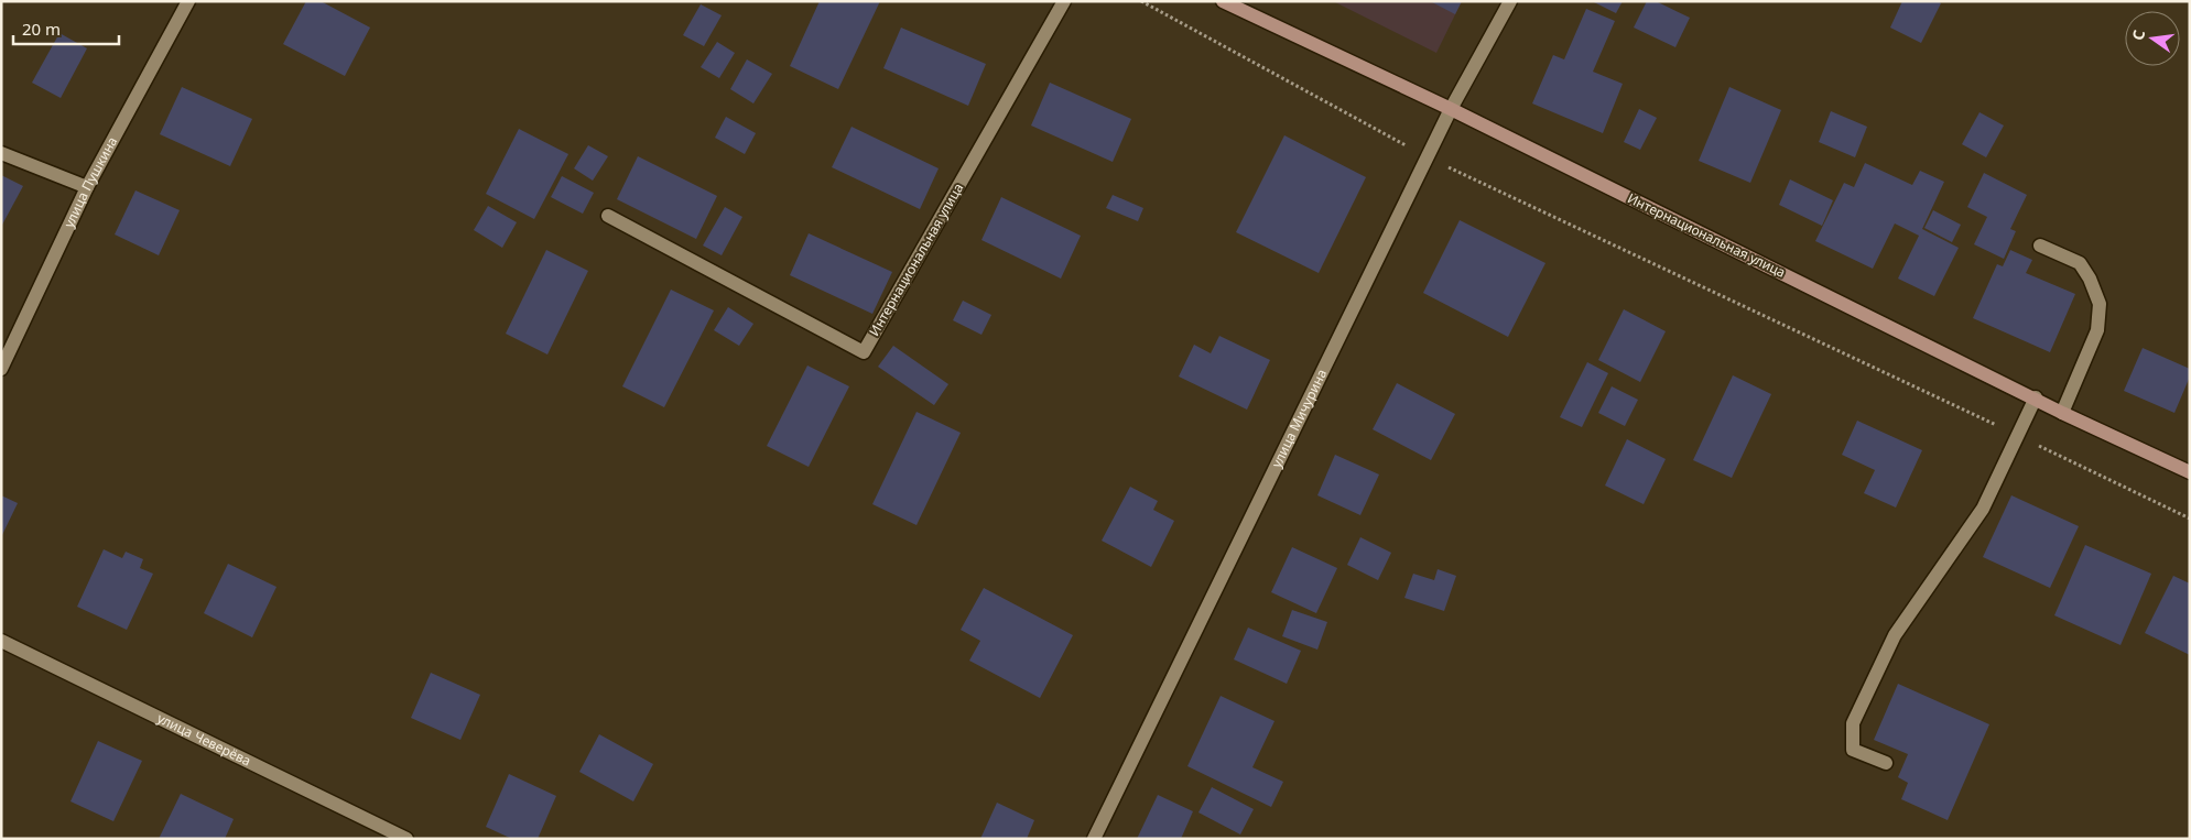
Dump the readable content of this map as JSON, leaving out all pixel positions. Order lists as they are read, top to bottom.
{
  "streets": {
    "main road": ["Интернациональная улица"],
    "street": ["улица Пушкина", "улица Мичурина", "улица Чеверёва"]
  },
  "crossings": [
    ["Интернациональная улица", "улица Мичурина"]
  ],
  "scale_bar": "20 m",
  "north": "left"
}
